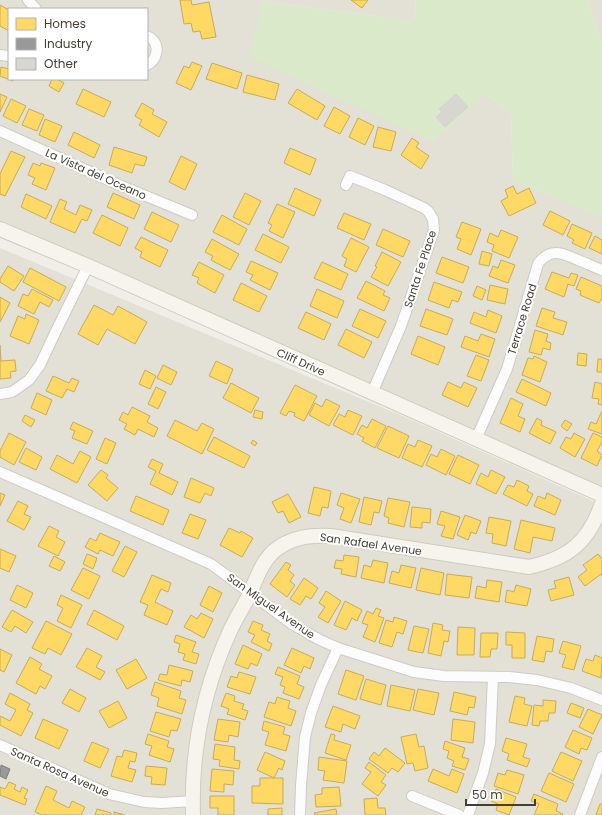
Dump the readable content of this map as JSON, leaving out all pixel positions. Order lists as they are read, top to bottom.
{
  "streets": {
    "main road": ["Cliff Drive", "San Rafael Avenue"],
    "street": [
      "La Vista del Oceano",
      "Santa Fe Place",
      "Terrace Road",
      "San Miguel Avenue",
      "Santa Rosa Avenue"
    ]
  },
  "crossings": [
    ["Santa Fe Place", "Cliff Drive"],
    ["Terrace Road", "Cliff Drive"],
    ["San Rafael Avenue", "San Miguel Avenue"],
    ["San Rafael Avenue", "Santa Rosa Avenue"]
  ],
  "legend": ["Homes", "Industry", "Other"],
  "scale_bar": "50 m"
}
